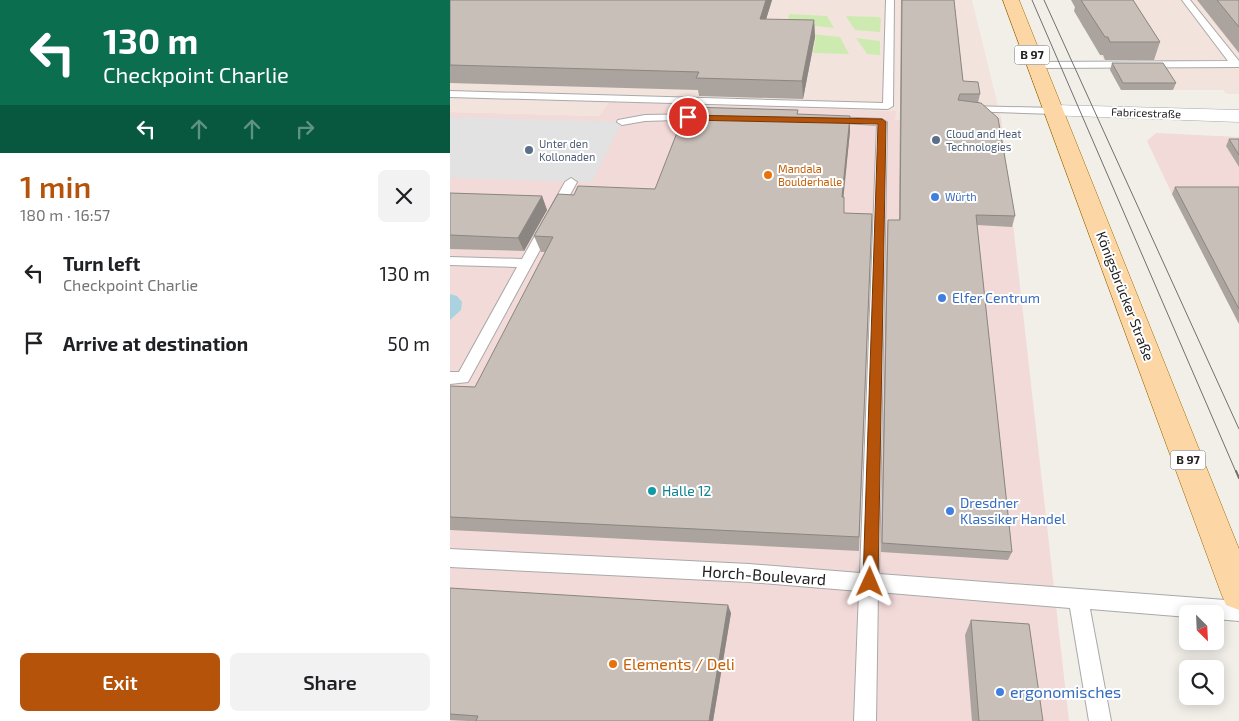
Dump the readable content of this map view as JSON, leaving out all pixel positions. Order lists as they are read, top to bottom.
{
  "streets": {
    "main road": ["B 97", "Königsbrücker Straße"],
    "street": ["Fabricestraße"],
    "lane": ["Horch-Boulevard"]
  },
  "crossings": [
    ["Fabricestraße", "Königsbrücker Straße"]
  ],
  "places": [
    "Cloud and Heat Technologies",
    "Unter den Kollonaden",
    "Mandala Boulderhalle",
    "Würth",
    "Elfer Centrum",
    "Halle 12",
    "Dresdner Klassiker Handel",
    "Elements / Deli",
    "ergonomisches"
  ],
  "north": "bottom right",
  "page": {
    "turn": ["130 m", "Checkpoint Charlie"],
    "heading": ["1 min", "180 m · 16:57"],
    "list": [
      {
        "name": "Turn left",
        "note": "Checkpoint Charlie",
        "value": "130 m"
      },
      {
        "name": "Arrive at destination",
        "value": "50 m"
      }
    ],
    "buttons": ["Exit", "Share"]
  }
}
